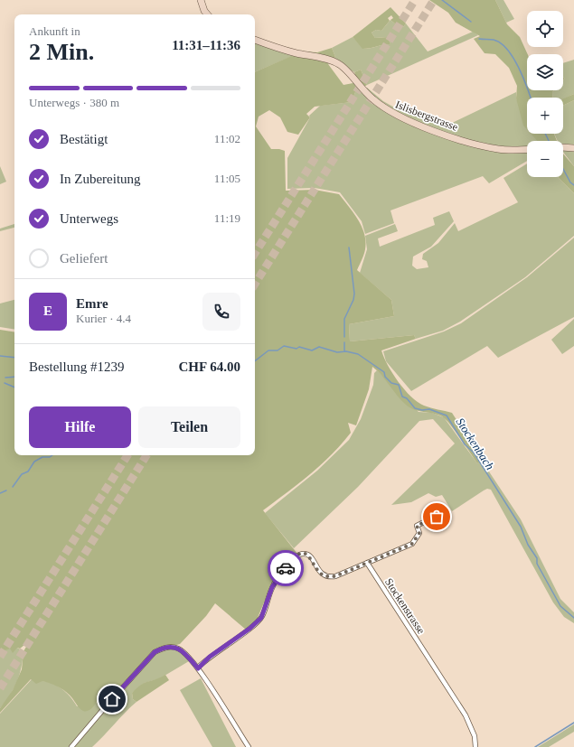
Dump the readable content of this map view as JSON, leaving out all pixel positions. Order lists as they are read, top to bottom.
{
  "streets": {
    "street": ["Islisbergstrasse", "Stockenstrasse"]
  },
  "water": ["Stockenbach"],
  "page": {
    "map_buttons": ["+", "−"],
    "heading": ["2 Min.", "Ankunft in", "11:31–11:36"],
    "panel": [
      "Emre",
      "Kurier · 4.4",
      "Bestellung #1239",
      "CHF 64.00"
    ],
    "bar": "Unterwegs · 380 m",
    "list": [
      ["Bestätigt", "11:02"],
      ["In Zubereitung", "11:05"],
      ["Unterwegs", "11:19"],
      "Geliefert"
    ],
    "round": "E",
    "buttons": ["Hilfe", "Teilen"]
  }
}
